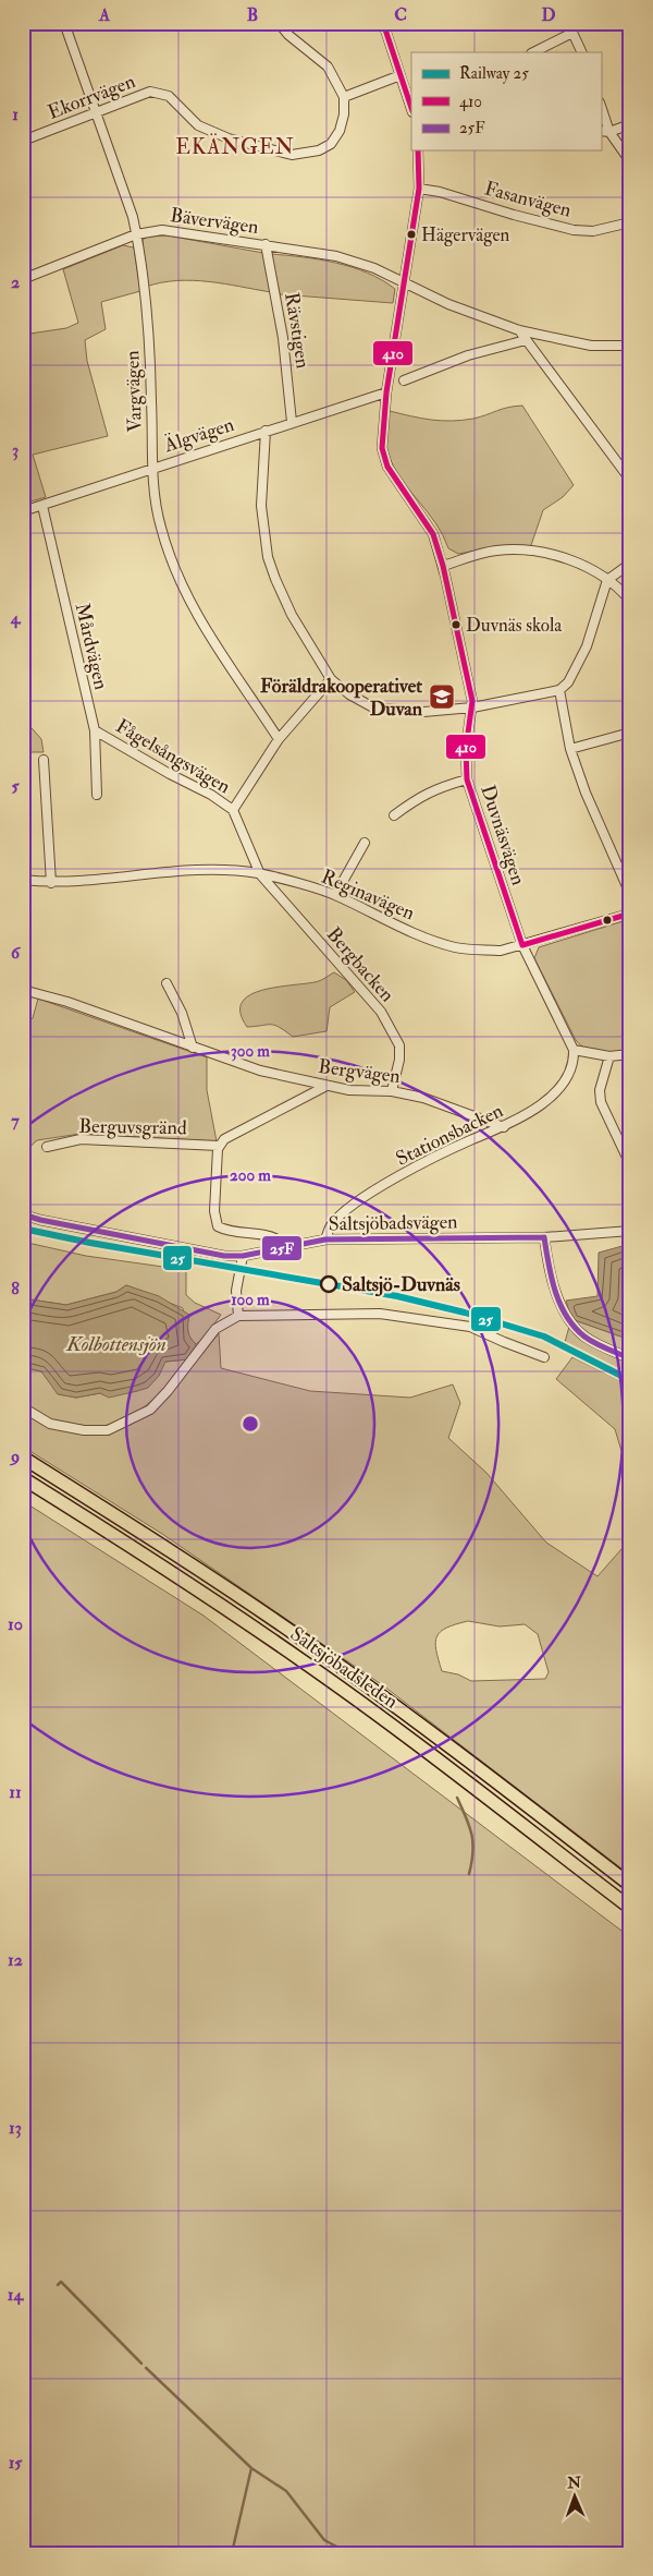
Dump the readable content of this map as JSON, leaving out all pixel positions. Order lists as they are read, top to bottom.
{
  "streets": {
    "highway": ["Saltsjöbadsleden"],
    "street": [
      "Ekorrvägen",
      "Fasanvägen",
      "Bävervägen",
      "Rävstigen",
      "Vargvägen",
      "Älgvägen",
      "Mårdvägen",
      "Fågelsångsvägen",
      "Duvnäsvägen",
      "Reginavägen",
      "Bergbacken",
      "Bergvägen",
      "Berguvsgränd",
      "Stationsbacken",
      "Saltsjöbadsvägen"
    ]
  },
  "crossings": [
    ["Ekorrvägen", "Vargvägen"],
    ["Fasanvägen", "Duvnäsvägen"],
    ["Bävervägen", "Rävstigen"],
    ["Bävervägen", "Vargvägen"],
    ["Bävervägen", "Duvnäsvägen"],
    ["Rävstigen", "Älgvägen"],
    ["Vargvägen", "Älgvägen"],
    ["Älgvägen", "Mårdvägen"],
    ["Älgvägen", "Duvnäsvägen"],
    ["Mårdvägen", "Fågelsångsvägen"],
    ["Fågelsångsvägen", "Reginavägen"],
    ["Fågelsångsvägen", "Bergbacken"],
    ["Duvnäsvägen", "Reginavägen"],
    ["Duvnäsvägen", "Stationsbacken"],
    ["Reginavägen", "Bergbacken"],
    ["Bergbacken", "Bergvägen"],
    ["Bergvägen", "Stationsbacken"],
    ["Stationsbacken", "Saltsjöbadsvägen"]
  ],
  "districts": ["EKÄNGEN"],
  "water": ["Kolbottensjön"],
  "places": {
    "other": ["Hägervägen", "Duvnäs skola", "Saltsjö-Duvnäs"],
    "school or university": ["Föräldrakooperativet Duvan"]
  },
  "lines": ["transit line 410", "transit line 25F", "rail line 25"],
  "legend": ["Railway 25", "410", "25F"],
  "north": "top",
  "grid": {
    "columns": [
      "A",
      "B",
      "C",
      "D"
    ],
    "rows": [
      "1",
      "2",
      "3",
      "4",
      "5",
      "6",
      "7",
      "8",
      "9",
      "10",
      "11",
      "12",
      "13",
      "14",
      "15"
    ]
  },
  "rings": ["300 m", "200 m", "100 m"]
}
